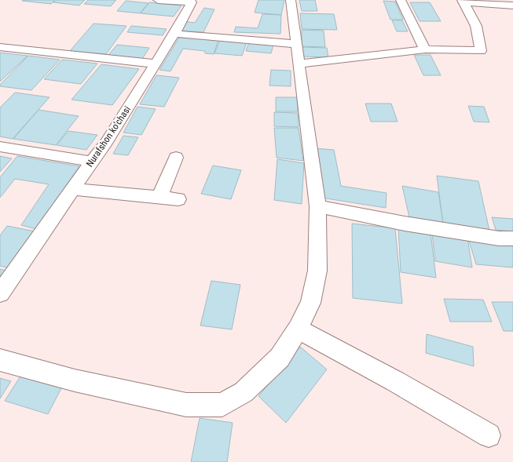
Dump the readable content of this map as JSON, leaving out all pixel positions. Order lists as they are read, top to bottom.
{
  "streets": {
    "street": ["Nurafshon ko’chasi"]
  }
}
